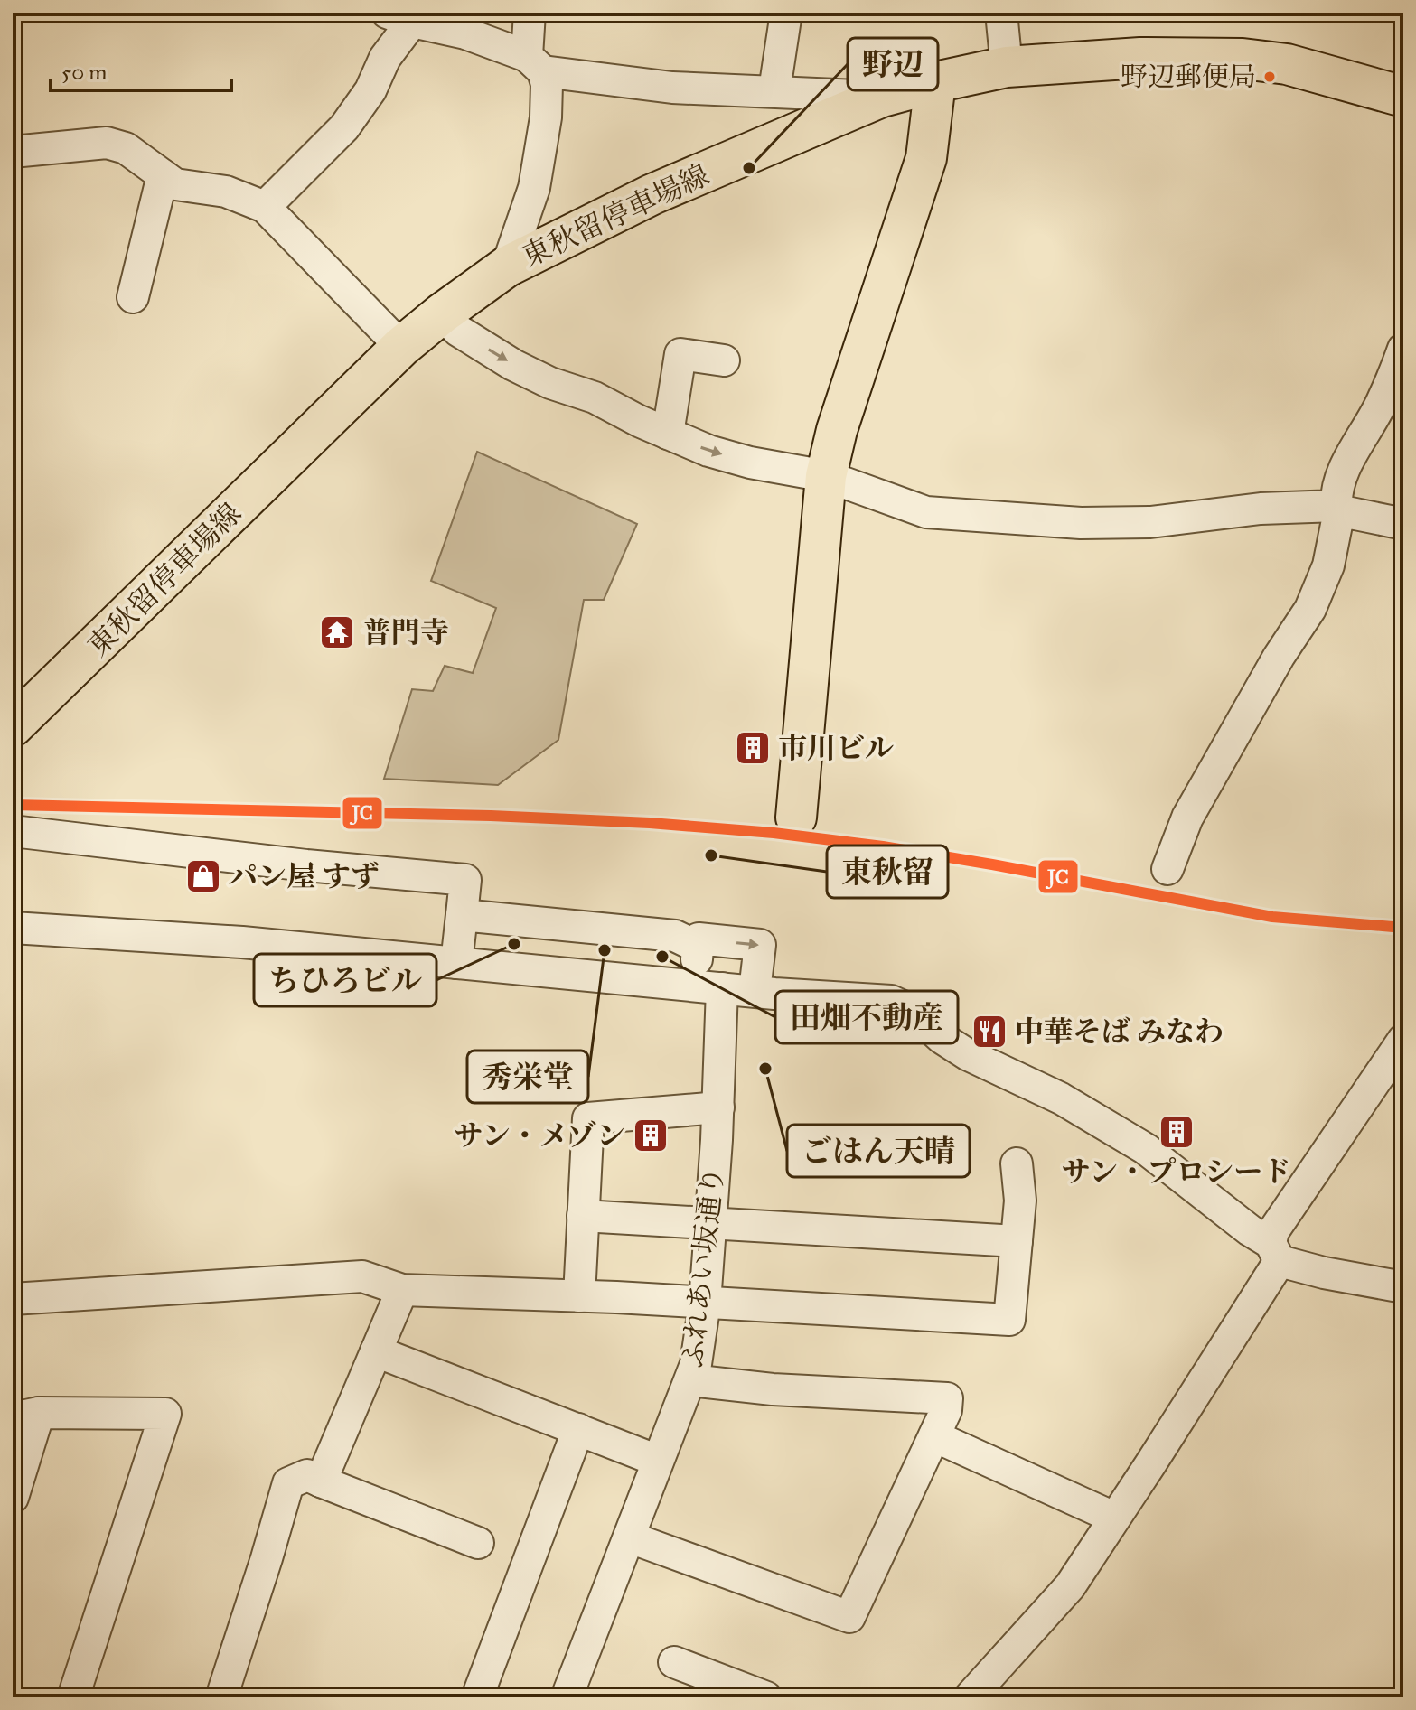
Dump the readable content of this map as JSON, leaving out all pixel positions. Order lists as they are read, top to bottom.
{
  "streets": {
    "main road": ["東秋留停車場線"],
    "street": ["ふれあい坂通り"]
  },
  "places": {
    "other": [
      "野辺郵便局",
      "野辺",
      "東秋留",
      "ちひろビル",
      "秀栄堂",
      "田畑不動産",
      "ごはん天晴"
    ],
    "temple": ["普門寺"],
    "building": ["市川ビル", "サン・プロシード", "サン・メゾン"],
    "shop": ["パン屋 すず"],
    "restaurant": ["中華そば みなわ"]
  },
  "lines": ["transit line JC"],
  "scale_bar": "50 m"
}
